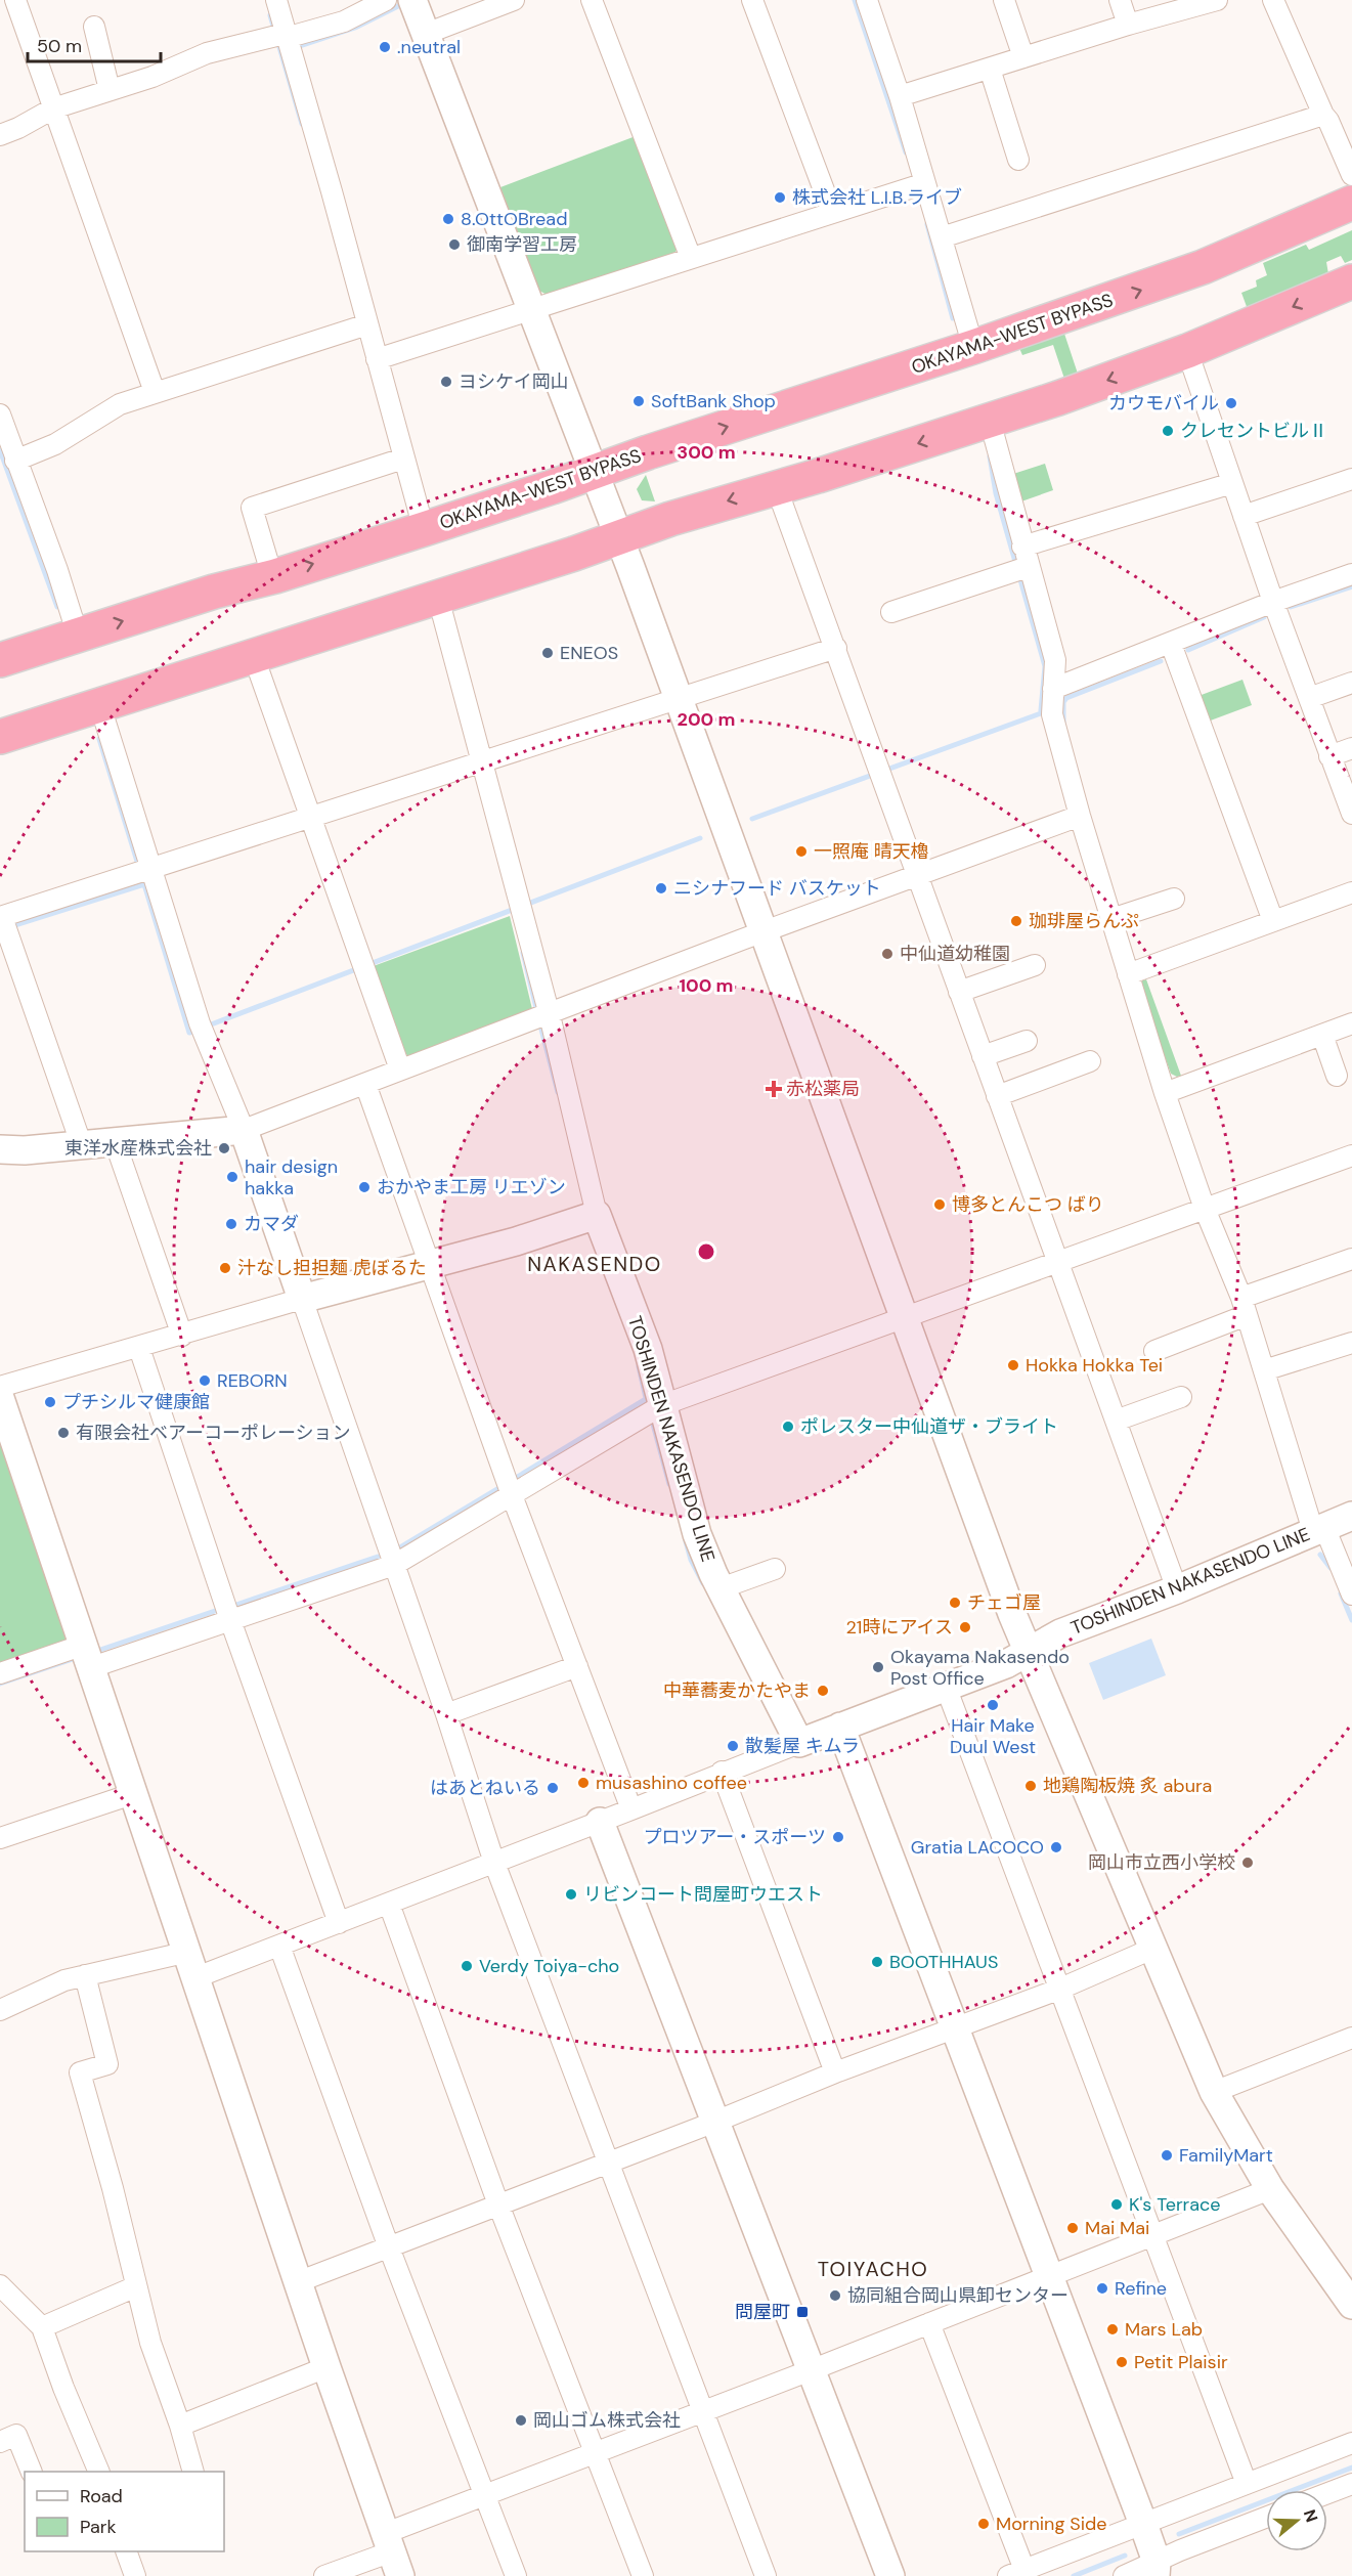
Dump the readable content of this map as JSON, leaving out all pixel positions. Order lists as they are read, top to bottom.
{
  "streets": {
    "highway": ["OKAYAMA-WEST BYPASS"],
    "street": ["TOSHINDEN NAKASENDO LINE"]
  },
  "districts": ["NAKASENDO", "TOIYACHO"],
  "places": {
    "other": [
      ".neutral",
      "株式会社 L.I.B.ライブ",
      "8.OttOBread",
      "御南学習工房",
      "ヨシケイ岡山",
      "SoftBank Shop",
      "カウモバイル",
      "クレセントビルⅡ",
      "ENEOS",
      "一照庵 晴天櫓",
      "ニシナフード バスケット",
      "珈琲屋らんぷ",
      "中仙道幼稚園",
      "東洋水産株式会社",
      "hair design hakka",
      "おかやま工房 リエゾン",
      "博多とんこつ ばり",
      "カマダ",
      "汁なし担担麺 虎ぼるた",
      "Hokka Hokka Tei",
      "REBORN",
      "プチシルマ健康館",
      "ポレスター中仙道ザ・ブライト",
      "有限会社ベアーコーポレーション",
      "チェゴ屋",
      "21時にアイス",
      "Okayama Nakasendo Post Office",
      "中華蕎麦かたやま",
      "Hair Make Duul West",
      "散髪屋 キムラ",
      "musashino coffee",
      "地鶏陶板焼 炙 abura",
      "はあとねいる",
      "プロツアー・スポーツ",
      "Gratia LACOCO",
      "岡山市立西小学校",
      "リビンコート問屋町ウエスト",
      "BOOTHHAUS",
      "Verdy Toiya-cho",
      "FamilyMart",
      "K's Terrace",
      "Mai Mai",
      "Refine",
      "協同組合岡山県卸センター",
      "Mars Lab",
      "Petit Plaisir",
      "岡山ゴム株式会社",
      "Morning Side"
    ],
    "health": ["赤松薬局"],
    "transit": ["問屋町"]
  },
  "legend": ["Road", "Park"],
  "scale_bar": "50 m",
  "north": "right",
  "rings": ["300 m", "200 m", "100 m"]
}
